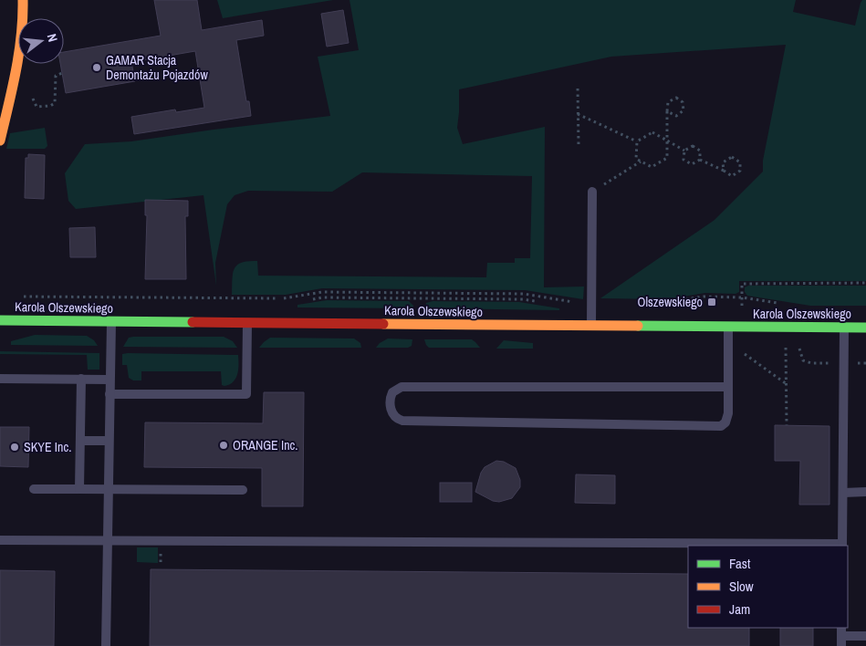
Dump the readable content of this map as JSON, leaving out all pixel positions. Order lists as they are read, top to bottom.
{
  "streets": {
    "street": ["Karola Olszewskiego"]
  },
  "places": {
    "other": ["GAMAR Stacja Demontażu Pojazdów", "ORANGE Inc.", "SKYE Inc."],
    "transit": ["Olszewskiego"]
  },
  "legend": ["Fast", "Slow", "Jam"],
  "north": "right"
}
